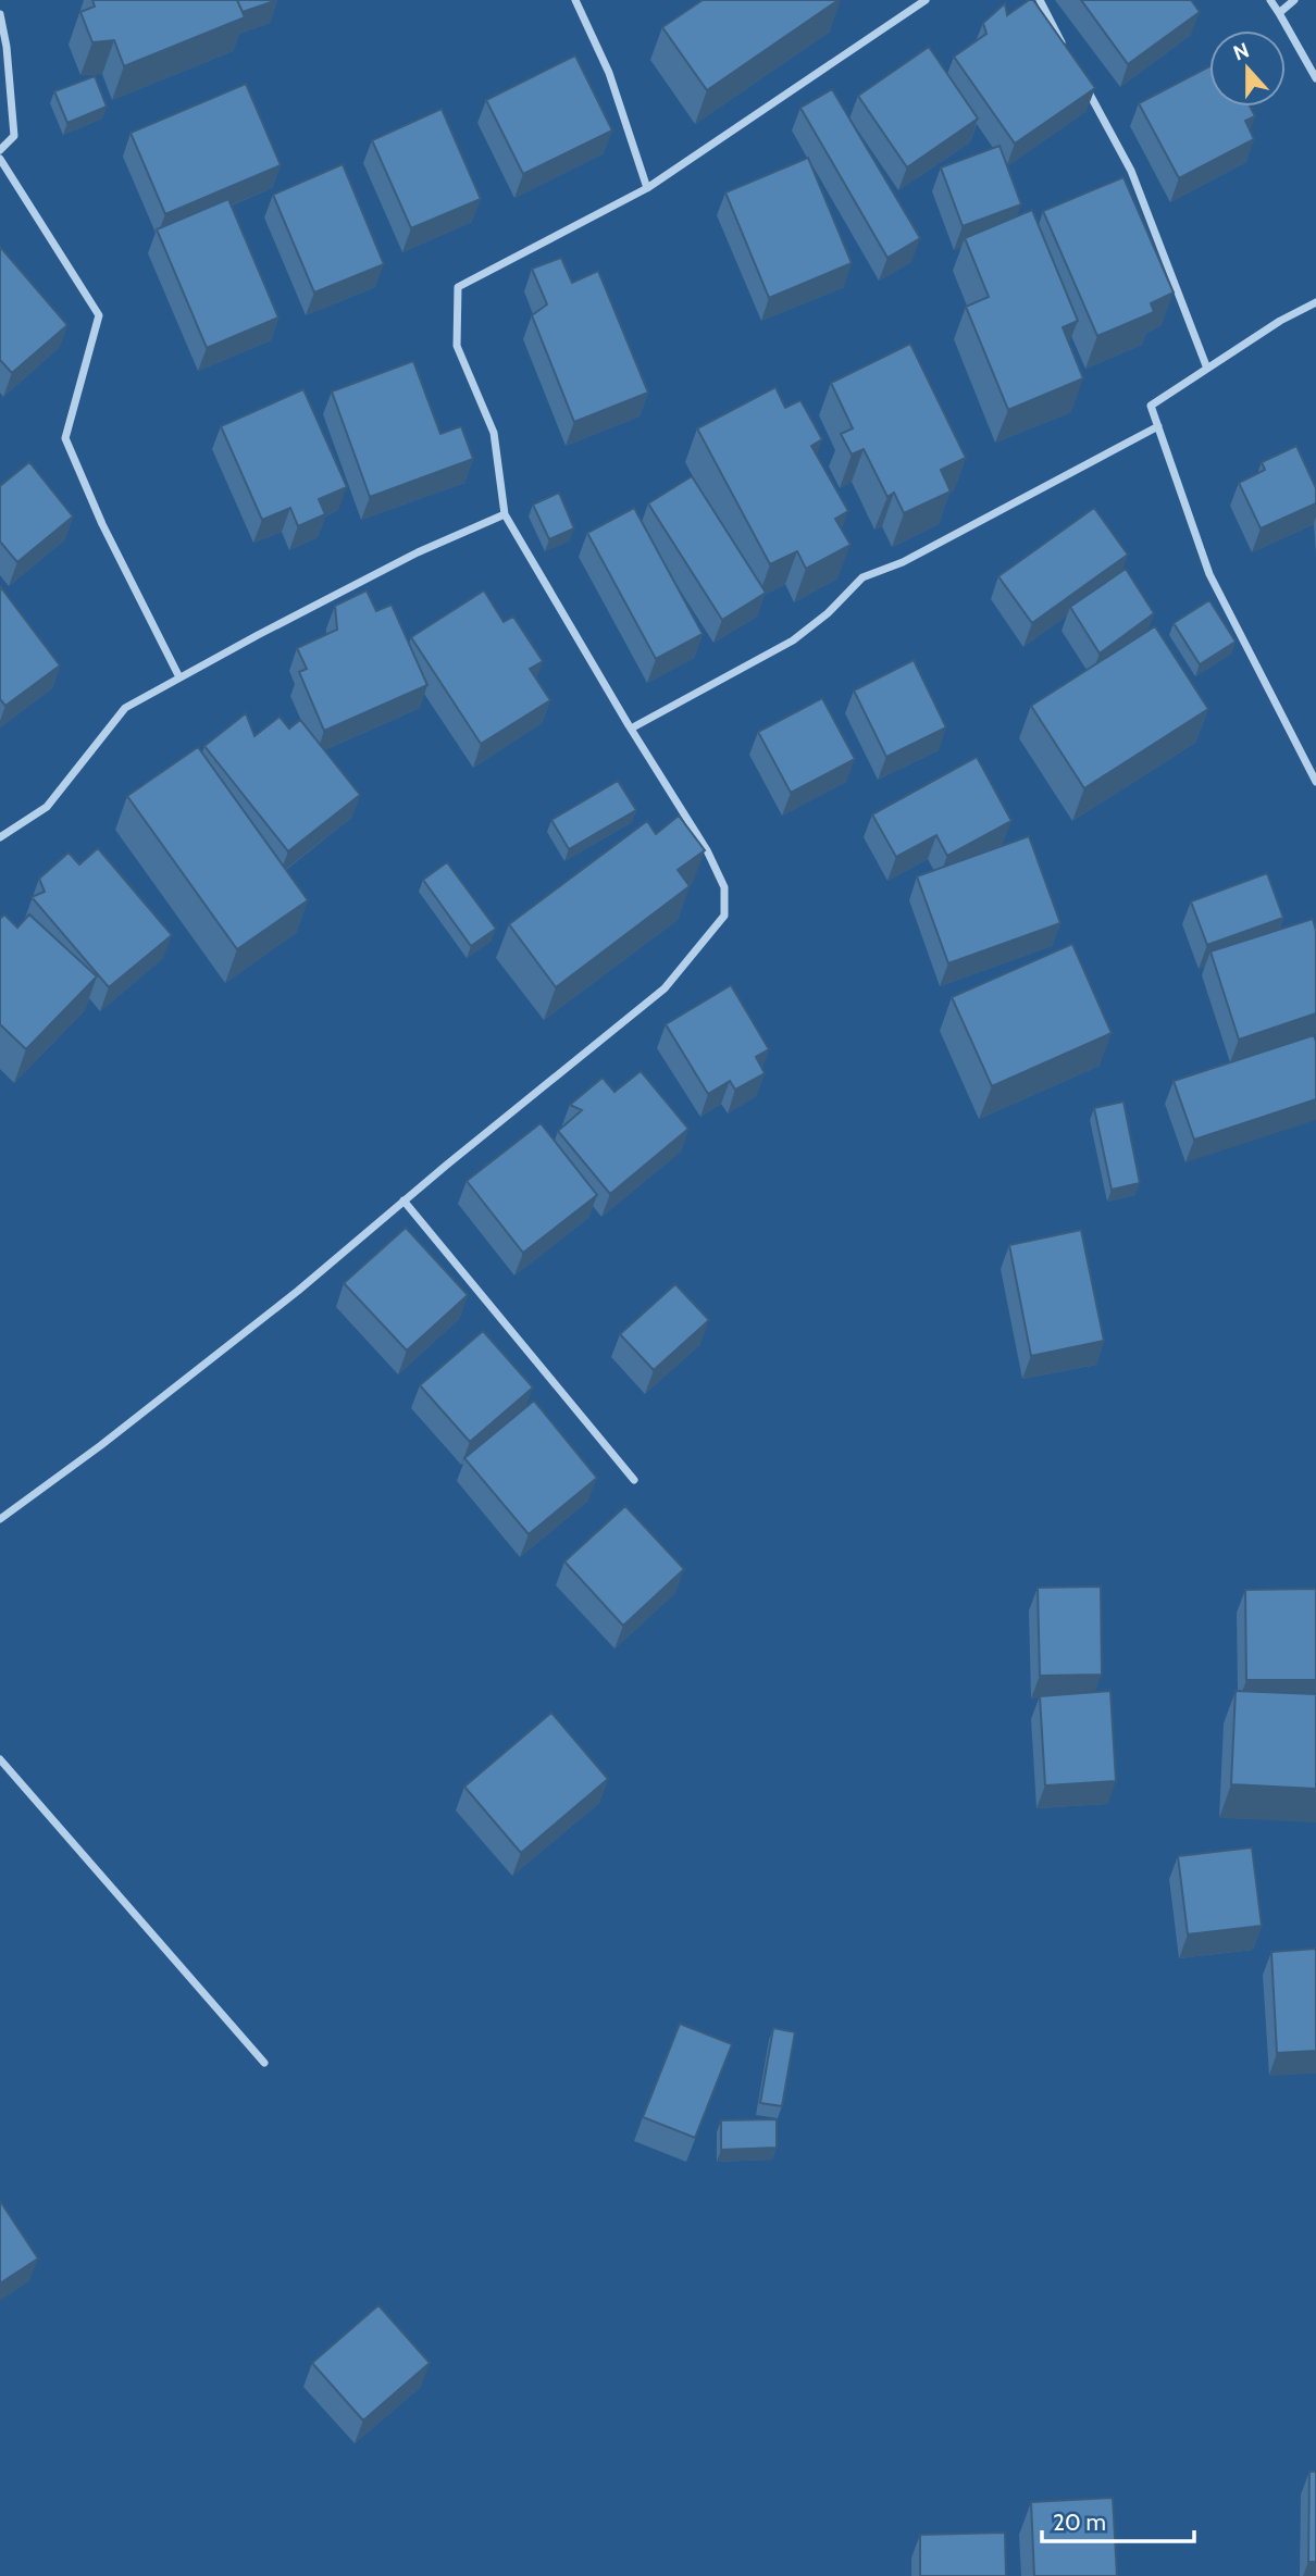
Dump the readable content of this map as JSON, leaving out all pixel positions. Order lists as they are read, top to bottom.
{
  "scale_bar": "20 m",
  "north": "top"
}
